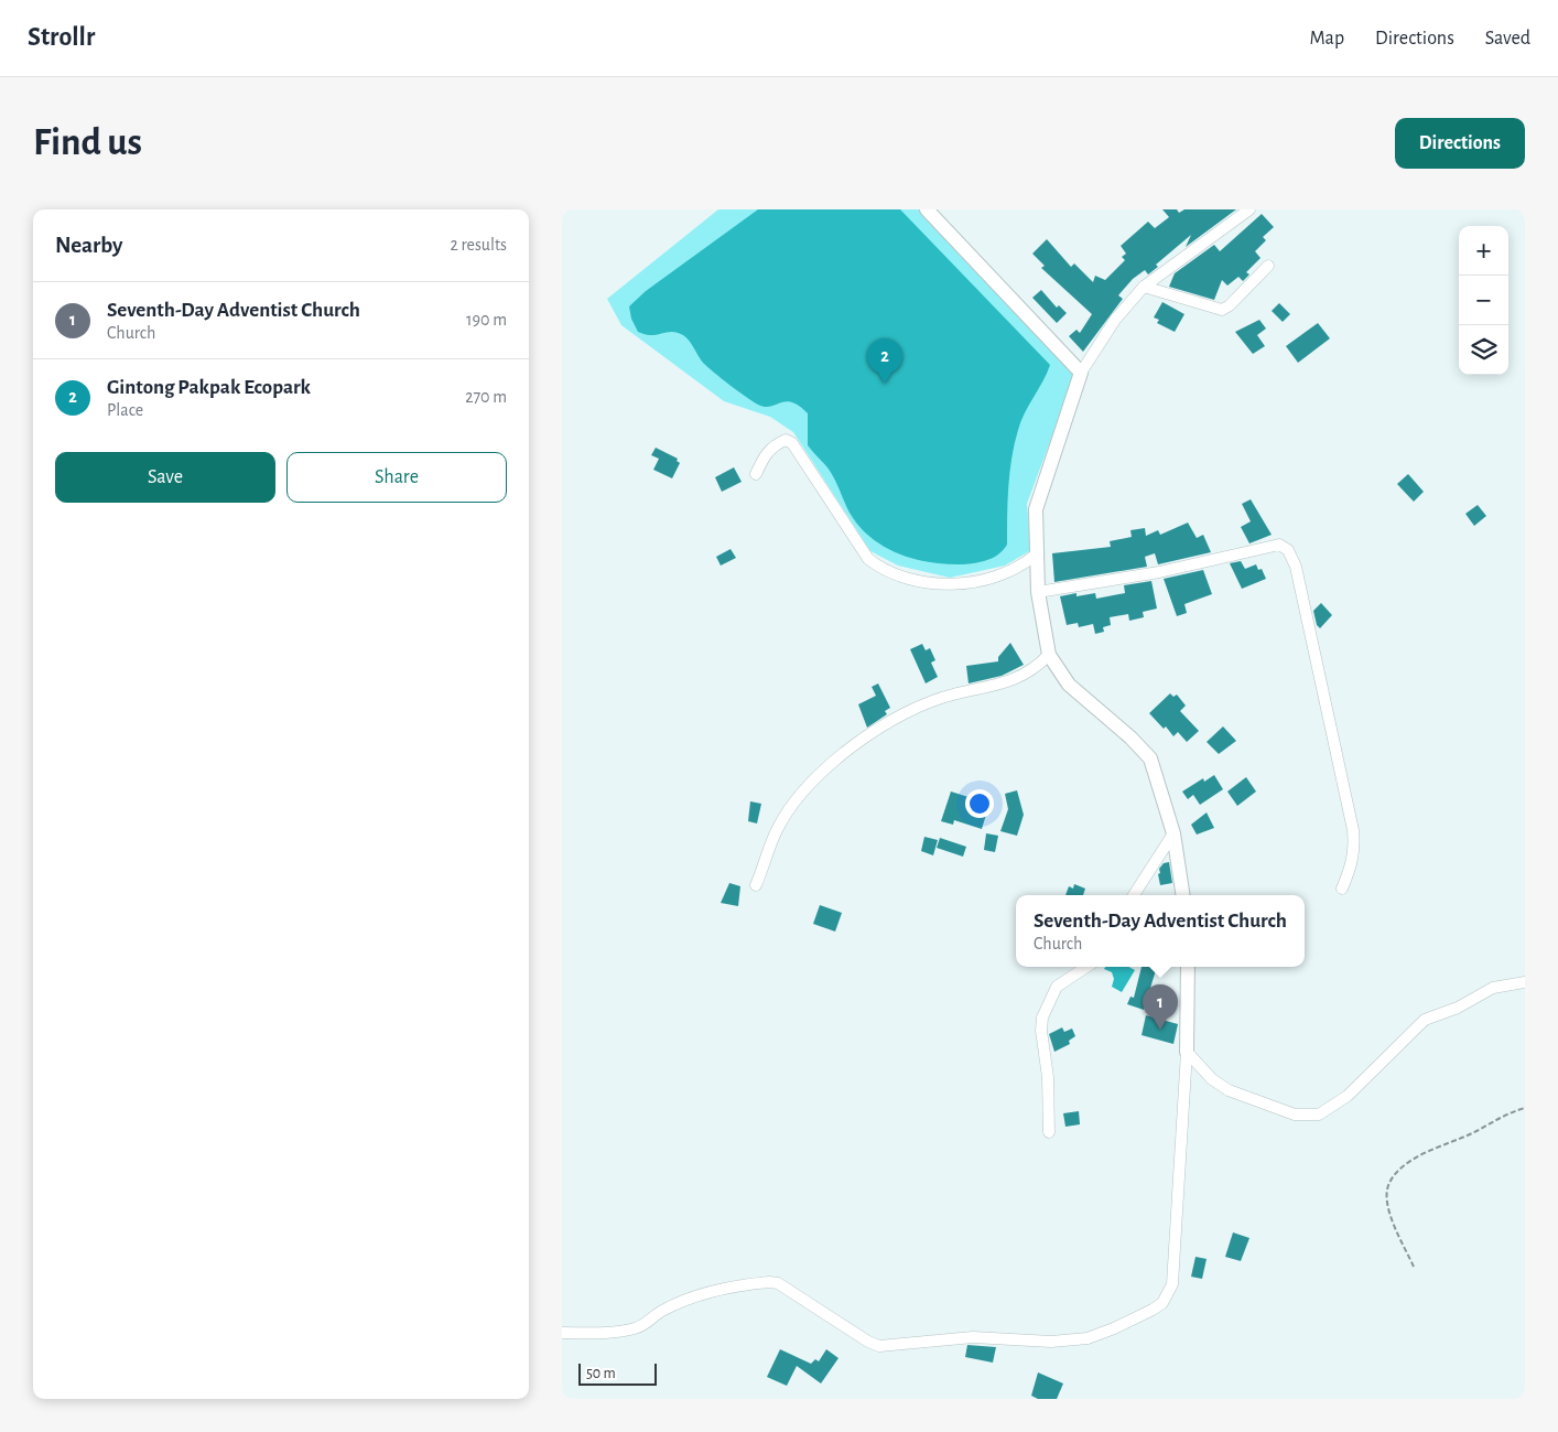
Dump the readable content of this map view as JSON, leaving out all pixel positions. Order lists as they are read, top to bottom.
{
  "scale_bar": "50 m",
  "page": {
    "header": "Strollr",
    "nav": ["Map", "Directions", "Saved"],
    "buttons": [
      "Directions",
      ["Save", "Share"]
    ],
    "title": "Find us",
    "heading": ["Nearby", "2 results"],
    "map_buttons": ["+", "−"],
    "list": [
      {
        "mark": "1",
        "name": "Seventh-Day Adventist Church",
        "note": "Church",
        "value": "190 m"
      },
      {
        "mark": "2",
        "name": "Gintong Pakpak Ecopark",
        "note": "Place",
        "value": "270 m"
      }
    ],
    "pins": ["2", "1"],
    "popup": ["Seventh-Day Adventist Church", "Church"],
    "scale": "50 m"
  }
}
